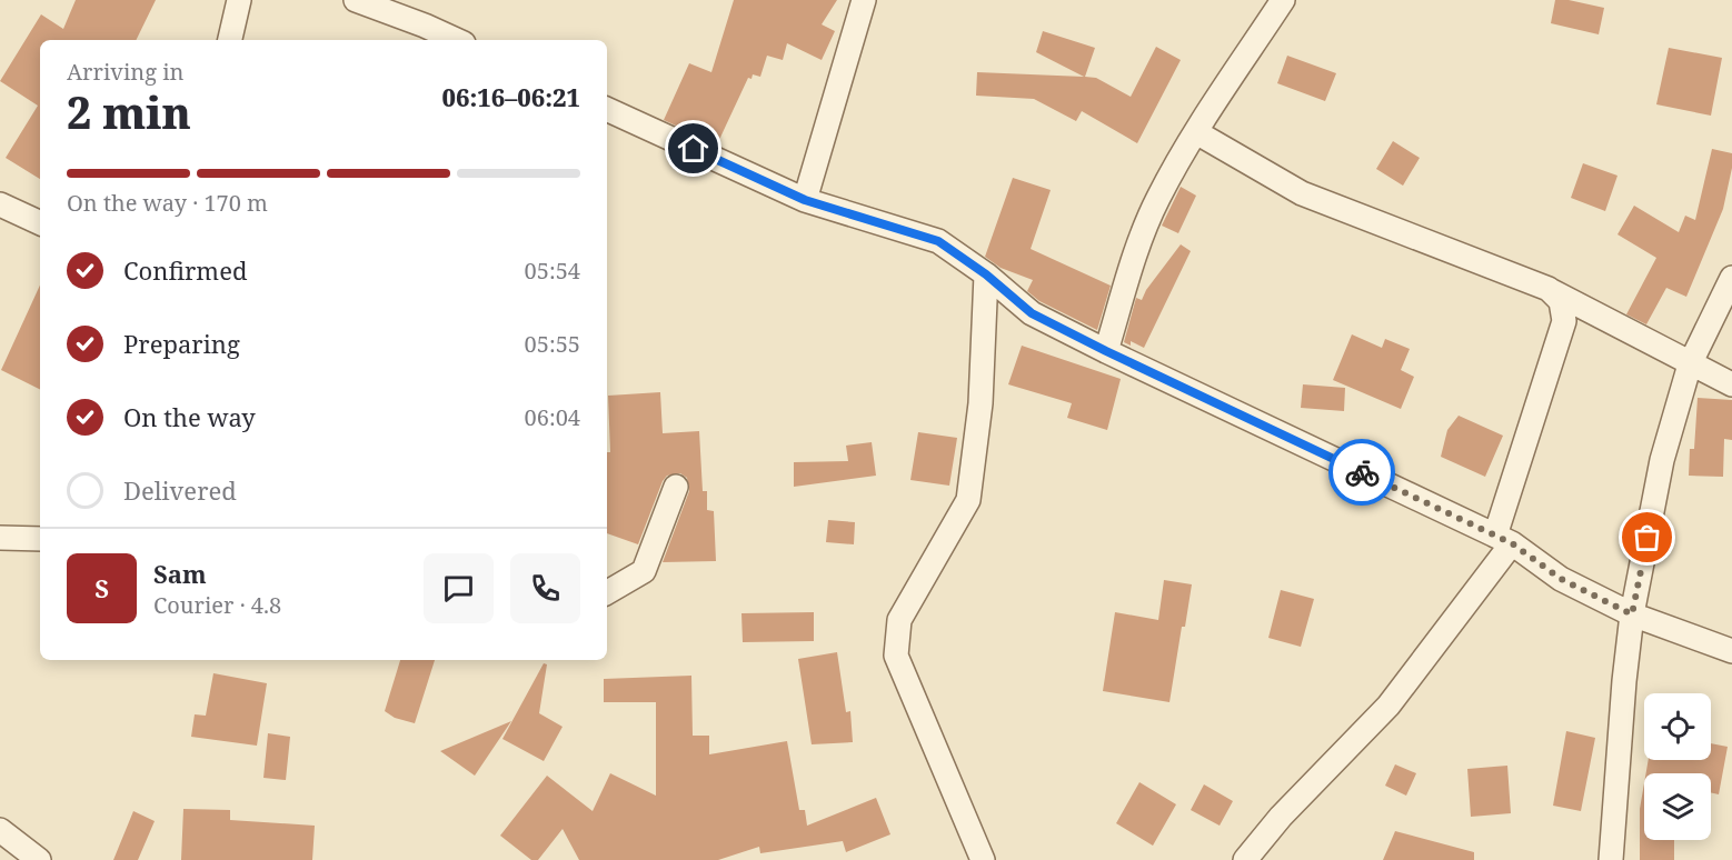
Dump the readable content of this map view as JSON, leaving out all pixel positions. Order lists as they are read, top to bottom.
{
  "page": {
    "heading": ["2 min", "Arriving in", "06:16–06:21"],
    "panel": ["Sam", "Courier · 4.8"],
    "bar": "On the way · 170 m",
    "list": [
      ["Confirmed", "05:54"],
      ["Preparing", "05:55"],
      ["On the way", "06:04"],
      "Delivered"
    ],
    "round": "S"
  }
}
